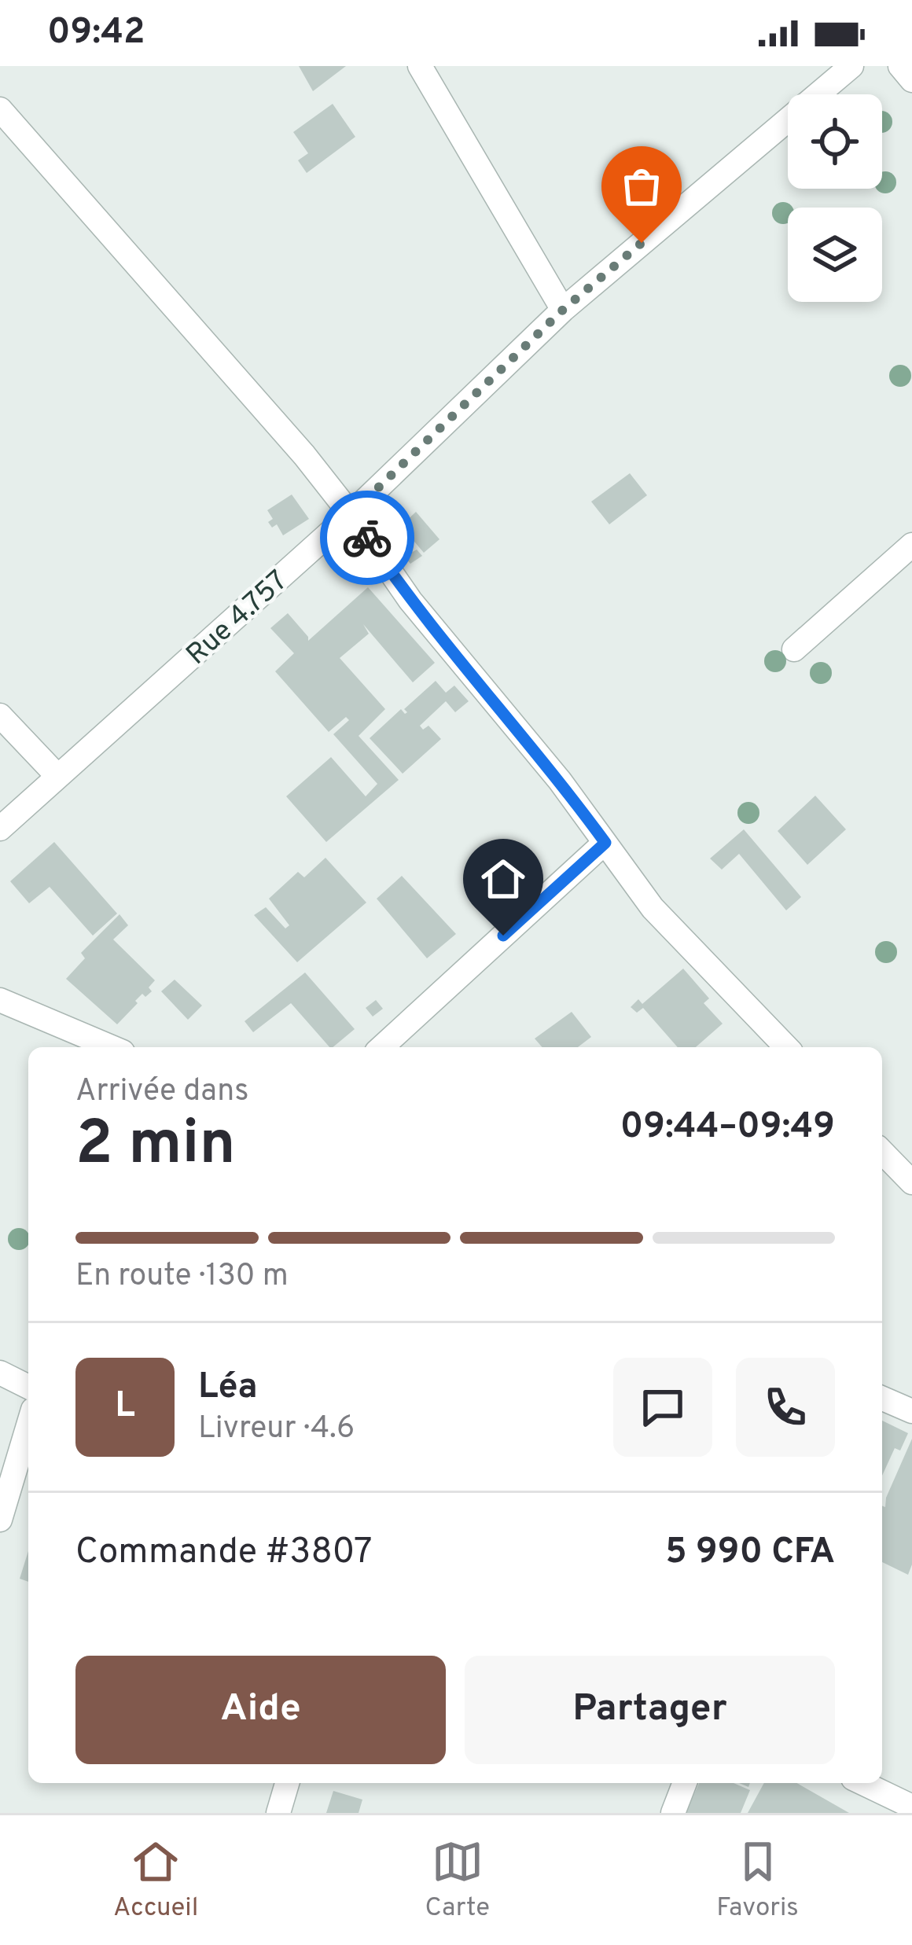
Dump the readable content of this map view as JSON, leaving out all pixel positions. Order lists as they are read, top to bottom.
{
  "streets": {
    "street": ["Rue 4.757"]
  },
  "page": {
    "status": "09:42",
    "heading": ["2 min", "Arrivée dans", "09:44–09:49"],
    "panel": [
      "Léa",
      "Livreur · 4.6",
      "Commande #3807",
      "5 990 CFA"
    ],
    "bar": "En route · 130 m",
    "round": "L",
    "buttons": ["Aide", "Partager"],
    "tabs": ["Accueil", "Carte", "Favoris"]
  }
}
